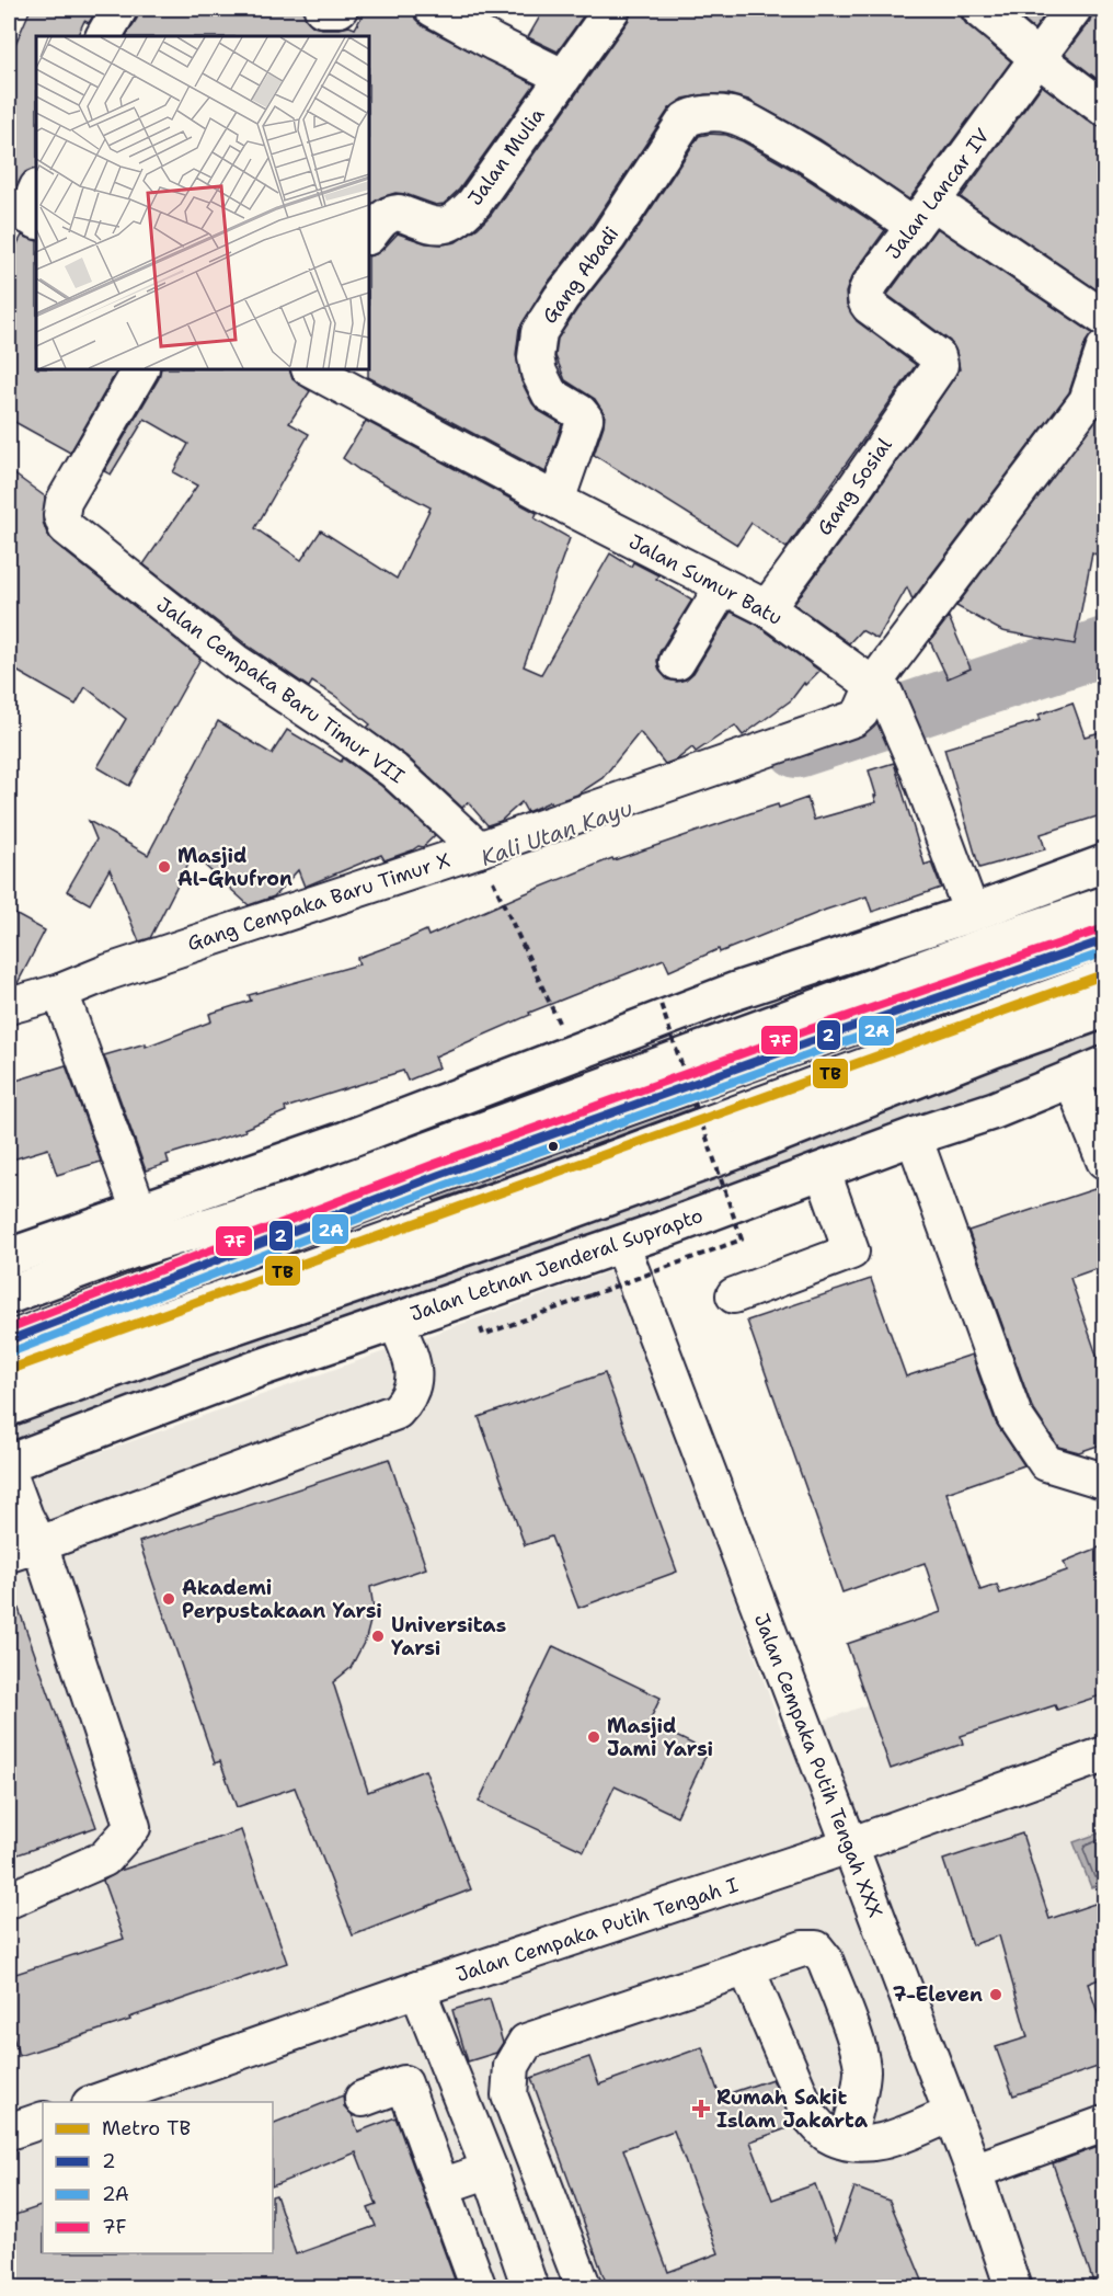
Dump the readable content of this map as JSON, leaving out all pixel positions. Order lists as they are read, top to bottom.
{
  "streets": {
    "main road": ["Jalan Letnan Jenderal Suprapto"],
    "street": [
      "Jalan Mulia",
      "Jalan Lancar IV",
      "Gang Abadi",
      "Gang Sosial",
      "Jalan Sumur Batu",
      "Jalan Cempaka Baru Timur VII",
      "Gang Cempaka Baru Timur X",
      "Jalan Cempaka Putih Tengah XXX",
      "Jalan Cempaka Putih Tengah I"
    ]
  },
  "crossings": [
    ["Jalan Lancar IV", "Gang Abadi"],
    ["Jalan Lancar IV", "Gang Sosial"],
    ["Gang Abadi", "Jalan Sumur Batu"],
    ["Gang Sosial", "Jalan Sumur Batu"],
    ["Jalan Sumur Batu", "Gang Cempaka Baru Timur X"],
    ["Jalan Cempaka Baru Timur VII", "Gang Cempaka Baru Timur X"],
    ["Jalan Letnan Jenderal Suprapto", "Jalan Cempaka Putih Tengah XXX"],
    ["Jalan Cempaka Putih Tengah XXX", "Jalan Cempaka Putih Tengah I"]
  ],
  "water": ["Kali Utan Kayu"],
  "places": {
    "other": [
      "Masjid Al-Ghufron",
      "Akademi Perpustakaan Yarsi",
      "Universitas Yarsi",
      "Masjid Jami Yarsi",
      "7-Eleven"
    ],
    "health": ["Rumah Sakit Islam Jakarta"]
  },
  "lines": [
    "transit line 7F",
    "transit line 2",
    "transit line 2A",
    "metro line TB"
  ],
  "legend": [
    "Metro TB",
    "2",
    "2A",
    "7F"
  ]
}
